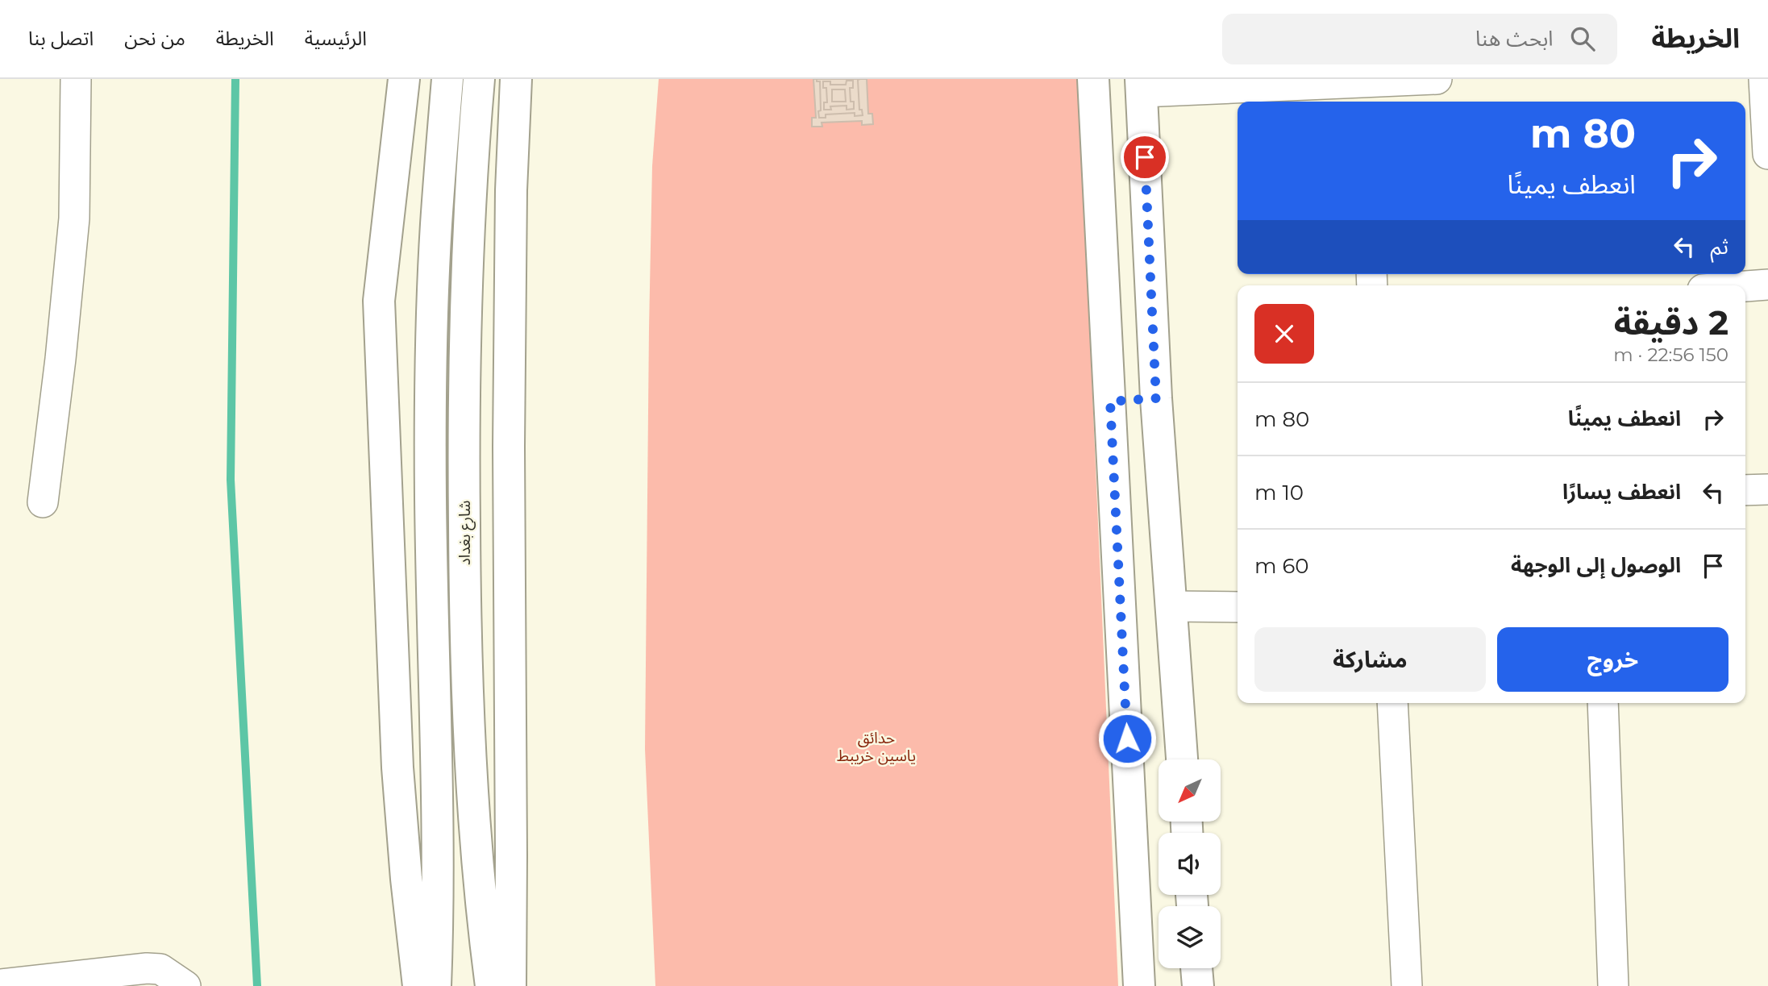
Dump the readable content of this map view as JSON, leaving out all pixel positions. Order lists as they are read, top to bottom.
{
  "streets": {
    "main road": ["شارع بغداد"]
  },
  "parks": ["حدائق ياسين خريبط"],
  "north": "bottom left",
  "page": {
    "header": "الخريطة",
    "search": "ابحث هنا",
    "nav": [
      "الرئيسية",
      "الخريطة",
      "من نحن",
      "اتصل بنا"
    ],
    "turn": ["80 m", "انعطف يمينًا"],
    "then": "ثم",
    "heading": ["2 دقيقة", "150 m · 22:56"],
    "list": [
      {
        "name": "انعطف يمينًا",
        "value": "80 m"
      },
      {
        "name": "انعطف يسارًا",
        "value": "10 m"
      },
      {
        "name": "الوصول إلى الوجهة",
        "value": "60 m"
      }
    ],
    "buttons": ["خروج", "مشاركة"]
  }
}
